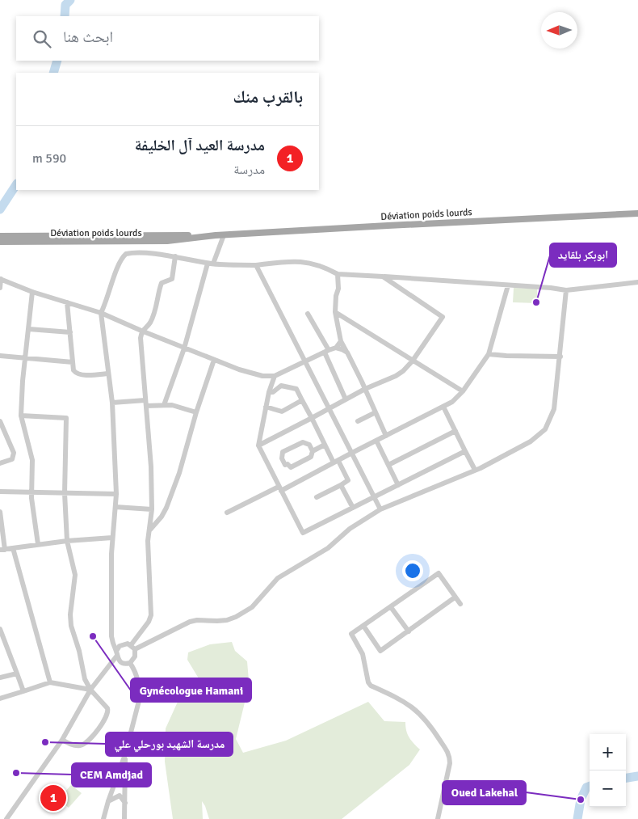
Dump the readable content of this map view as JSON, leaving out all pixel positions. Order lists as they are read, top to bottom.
{
  "streets": {
    "main road": ["Déviation poids lourds"]
  },
  "places": [
    "ابوبكر بلقايد",
    "Gynécologue Hamani",
    "مدرسة الشهيد بورحلي علي",
    "CEM Amdjad",
    "Oued Lakehal"
  ],
  "north": "left",
  "page": {
    "search": "ابحث هنا",
    "heading": "بالقرب منك",
    "list": [
      {
        "mark": "1",
        "name": "مدرسة العيد آل الخليفة",
        "note": "مدرسة",
        "value": "590 m"
      }
    ],
    "map_buttons": ["+", "−"],
    "pins": "1"
  }
}
